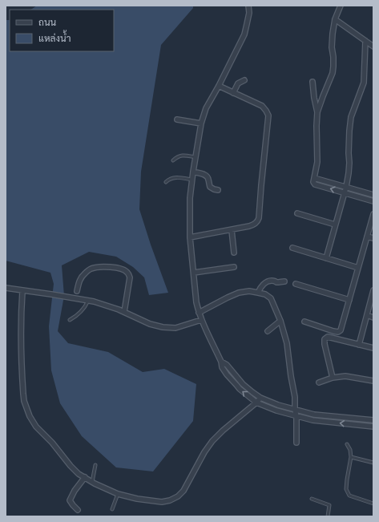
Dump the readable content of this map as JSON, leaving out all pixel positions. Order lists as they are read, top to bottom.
{
  "legend": ["ถนน", "แหล่งน้ำ"]
}
